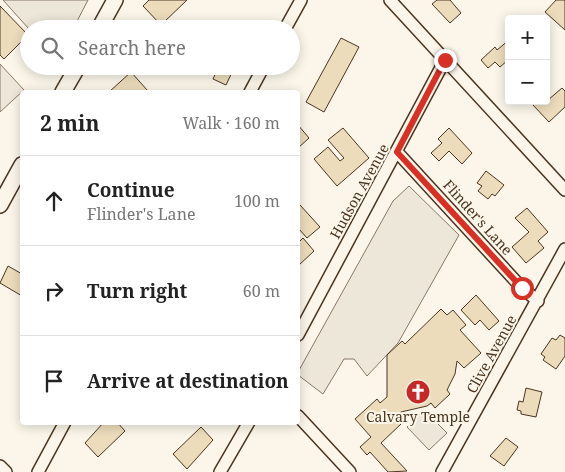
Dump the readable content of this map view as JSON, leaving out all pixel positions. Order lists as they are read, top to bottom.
{
  "streets": {
    "street": ["Hudson Avenue", "Flinder's Lane", "Clive Avenue"]
  },
  "crossings": [
    ["Hudson Avenue", "Flinder's Lane"],
    ["Flinder's Lane", "Clive Avenue"]
  ],
  "places": {
    "church": ["Calvary Temple"]
  },
  "page": {
    "map_buttons": ["+", "−"],
    "search": "Search here",
    "heading": ["2 min", "Walk · 160 m"],
    "list": [
      ["Continue", "Flinder's Lane", "100 m"],
      ["Turn right", "60 m"],
      "Arrive at destination"
    ]
  }
}
